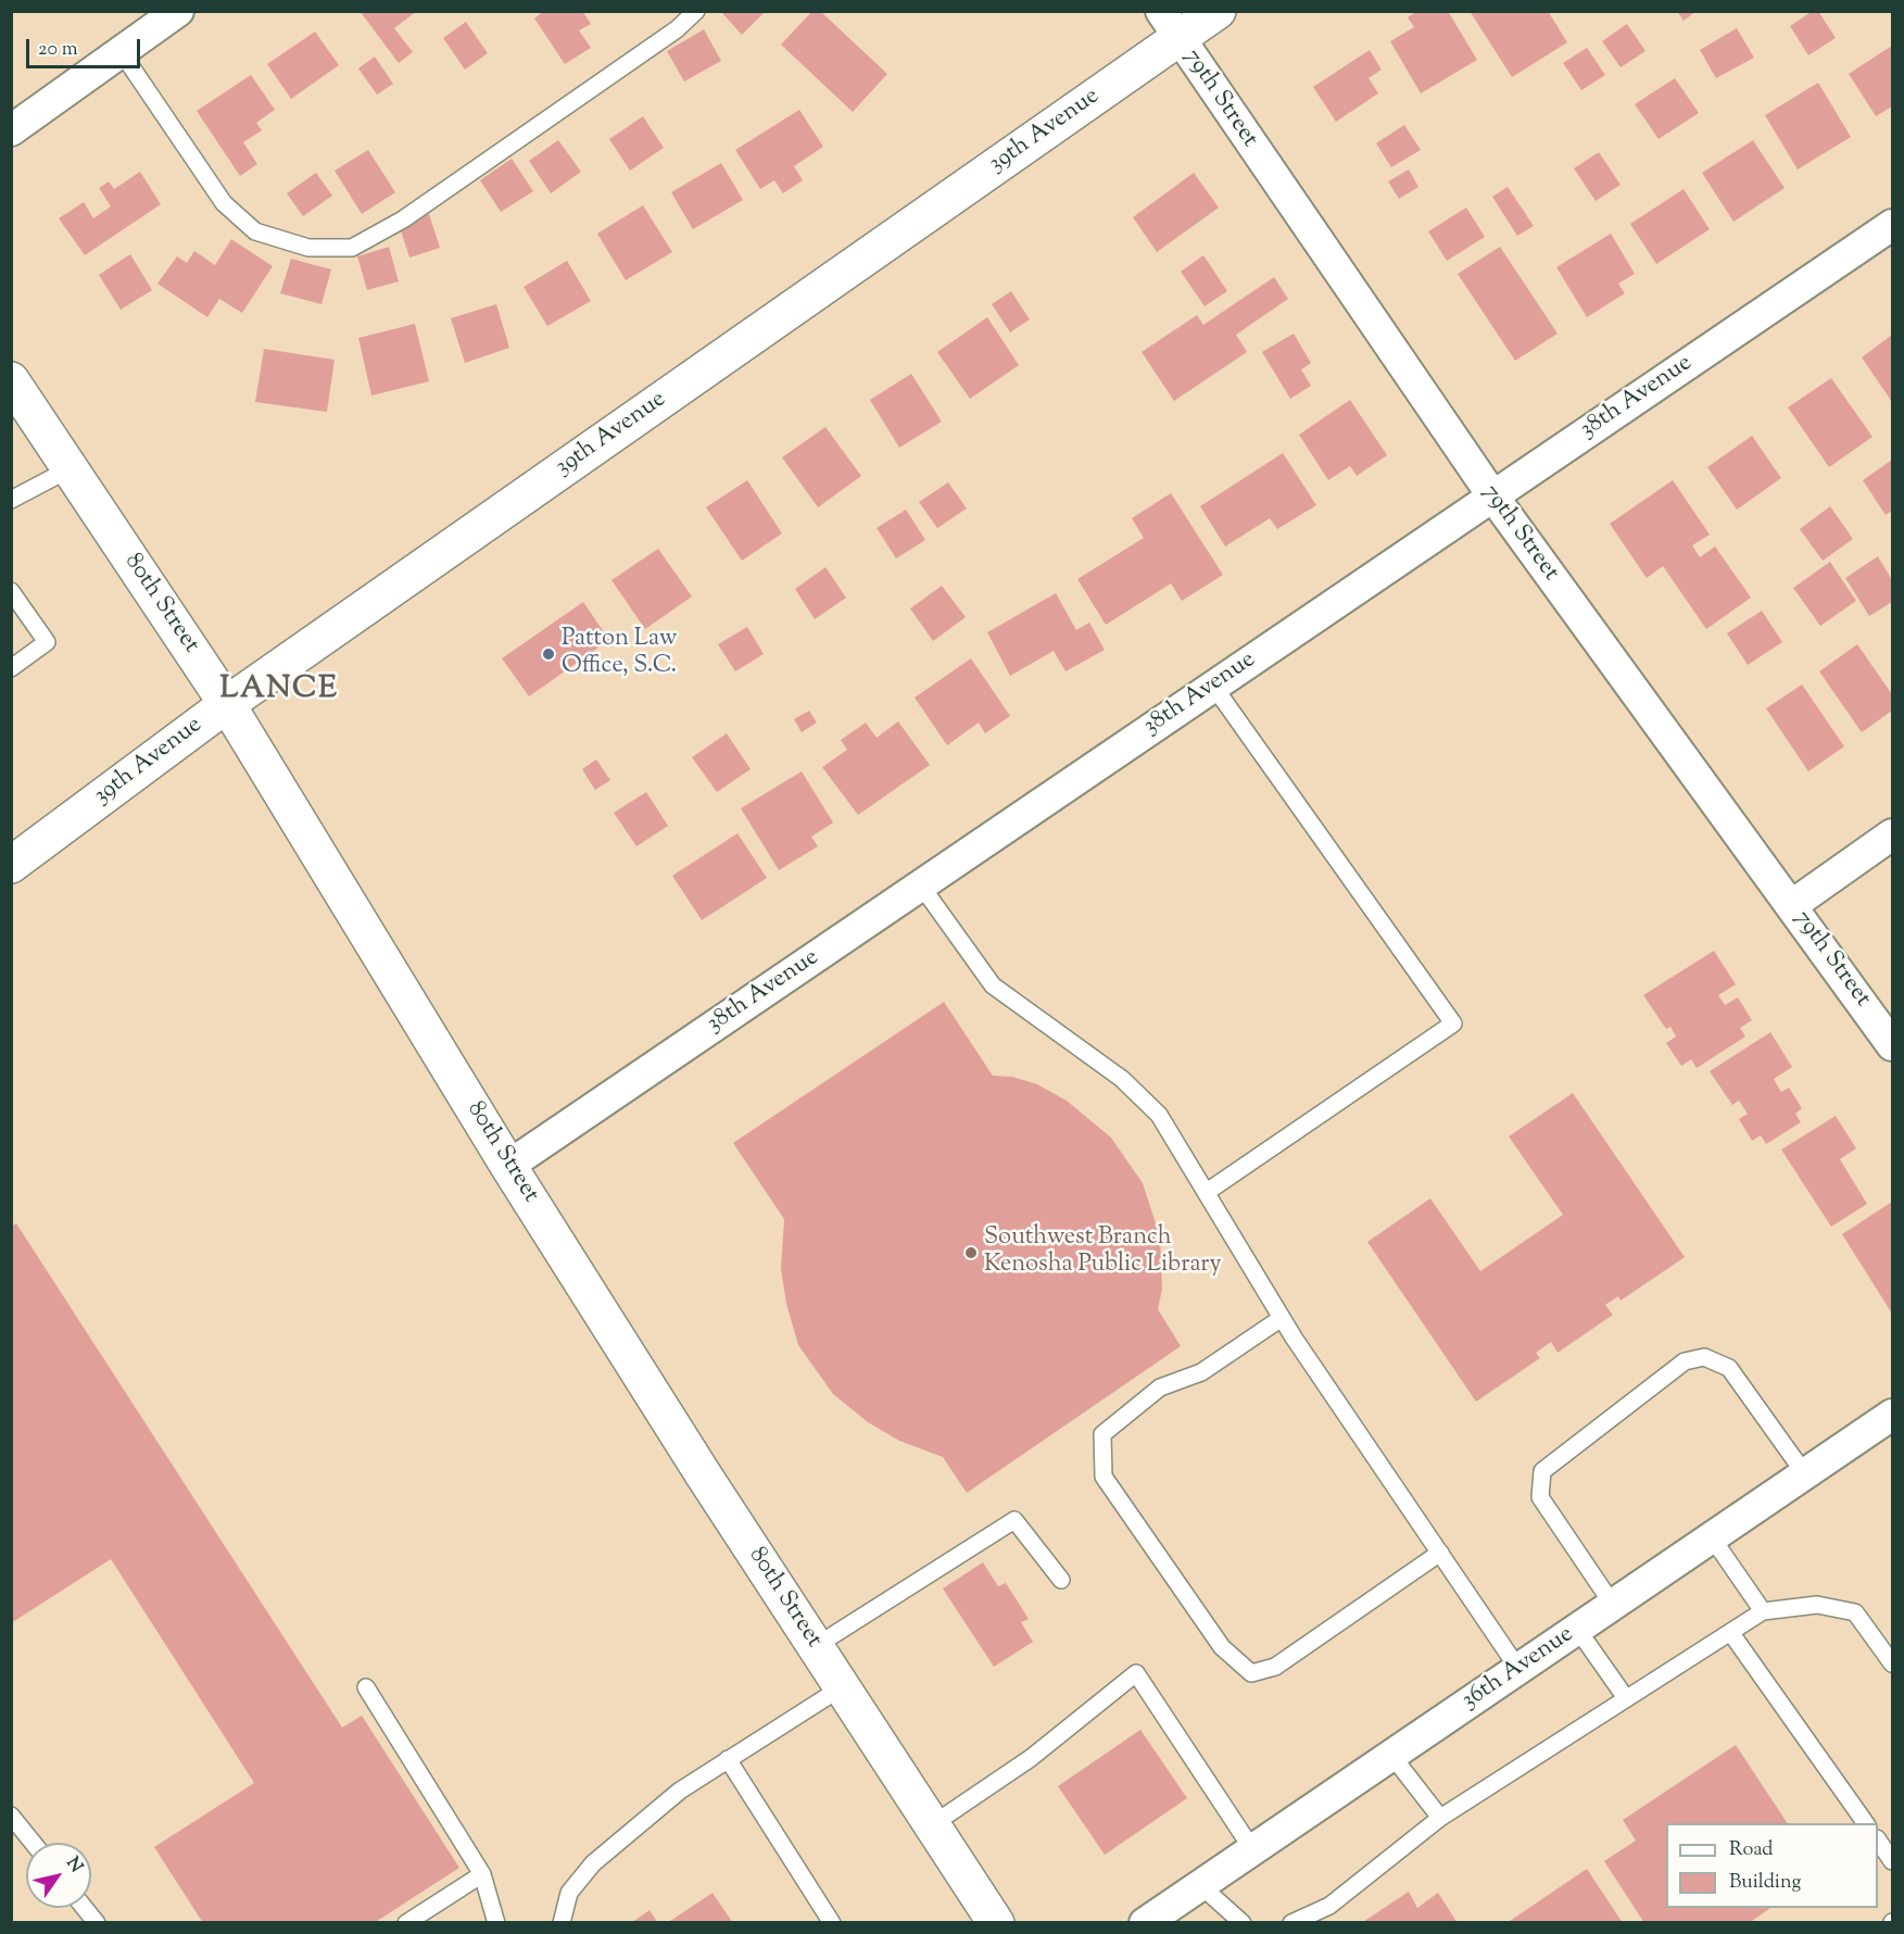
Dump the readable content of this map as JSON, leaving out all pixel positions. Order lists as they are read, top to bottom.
{
  "streets": {
    "street": [
      "79th Street",
      "39th Avenue",
      "38th Avenue",
      "80th Street",
      "36th Avenue"
    ]
  },
  "crossings": [
    ["79th Street", "39th Avenue"],
    ["79th Street", "38th Avenue"],
    ["39th Avenue", "80th Street"],
    ["38th Avenue", "80th Street"]
  ],
  "districts": ["LANCE"],
  "places": ["Patton Law Office, S.C.", "Southwest Branch Kenosha Public Library"],
  "legend": ["Road", "Building"],
  "scale_bar": "20 m",
  "north": "top right"
}
